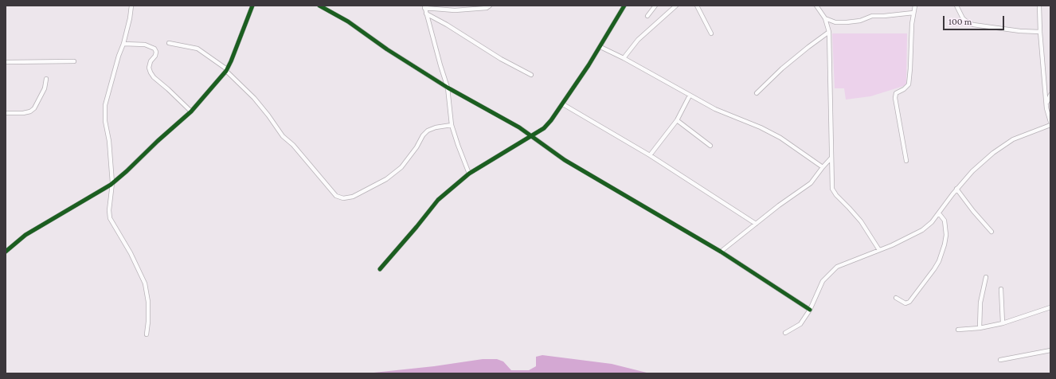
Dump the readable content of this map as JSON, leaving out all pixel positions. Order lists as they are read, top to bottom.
{
  "scale_bar": "100 m"
}
